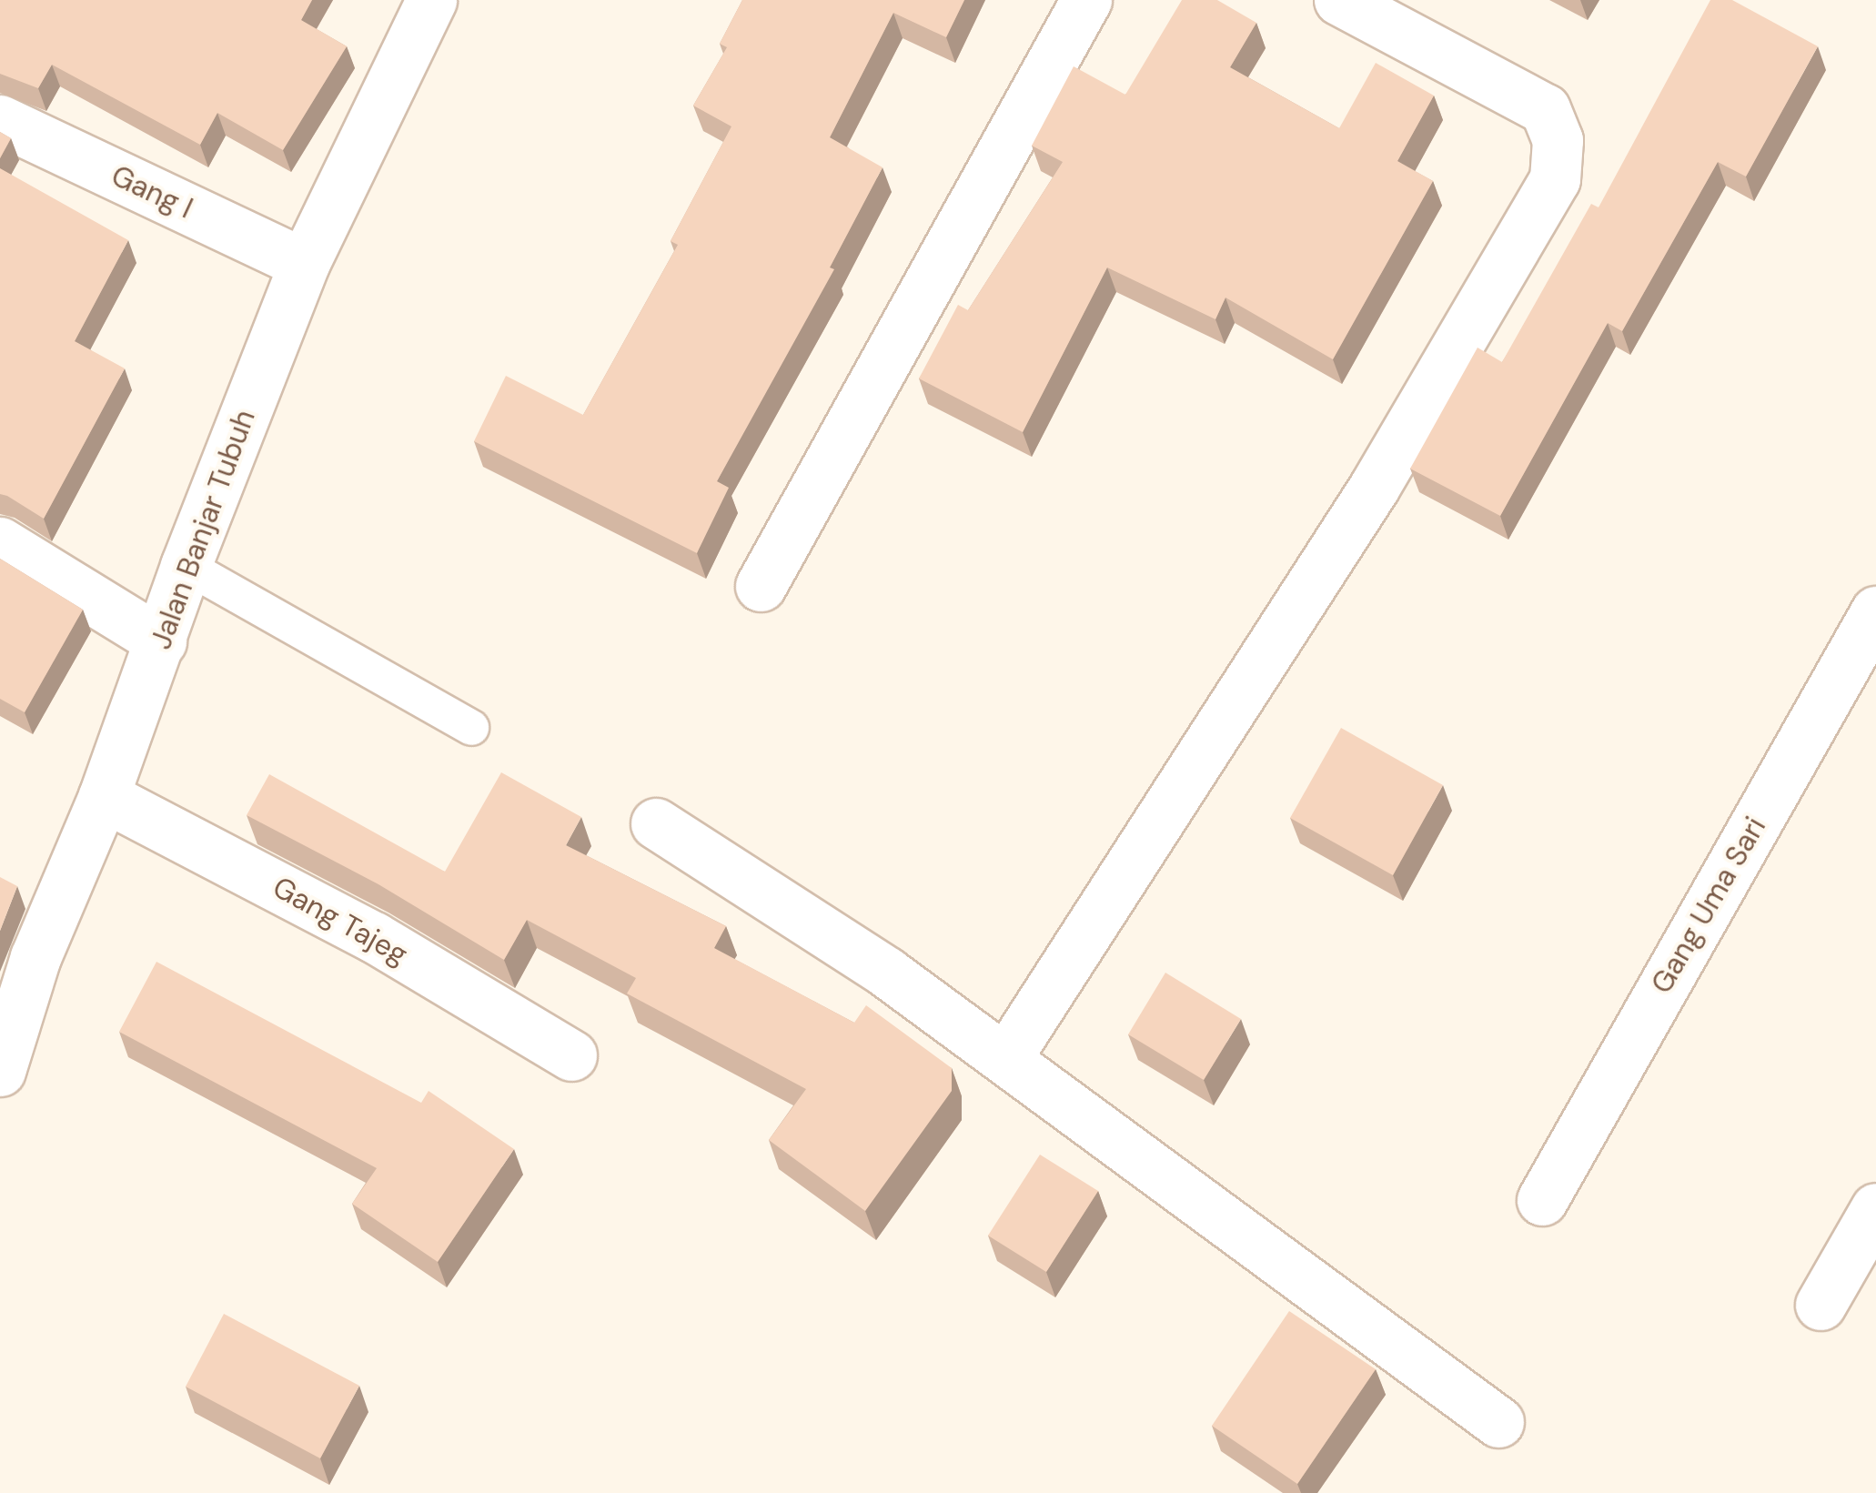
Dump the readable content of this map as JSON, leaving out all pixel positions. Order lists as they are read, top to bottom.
{
  "streets": {
    "street": [
      "Gang I",
      "Jalan Banjar Tubuh",
      "Gang Uma Sari",
      "Gang Tajeg"
    ]
  },
  "crossings": [
    ["Gang I", "Jalan Banjar Tubuh"],
    ["Jalan Banjar Tubuh", "Gang Tajeg"]
  ]
}
